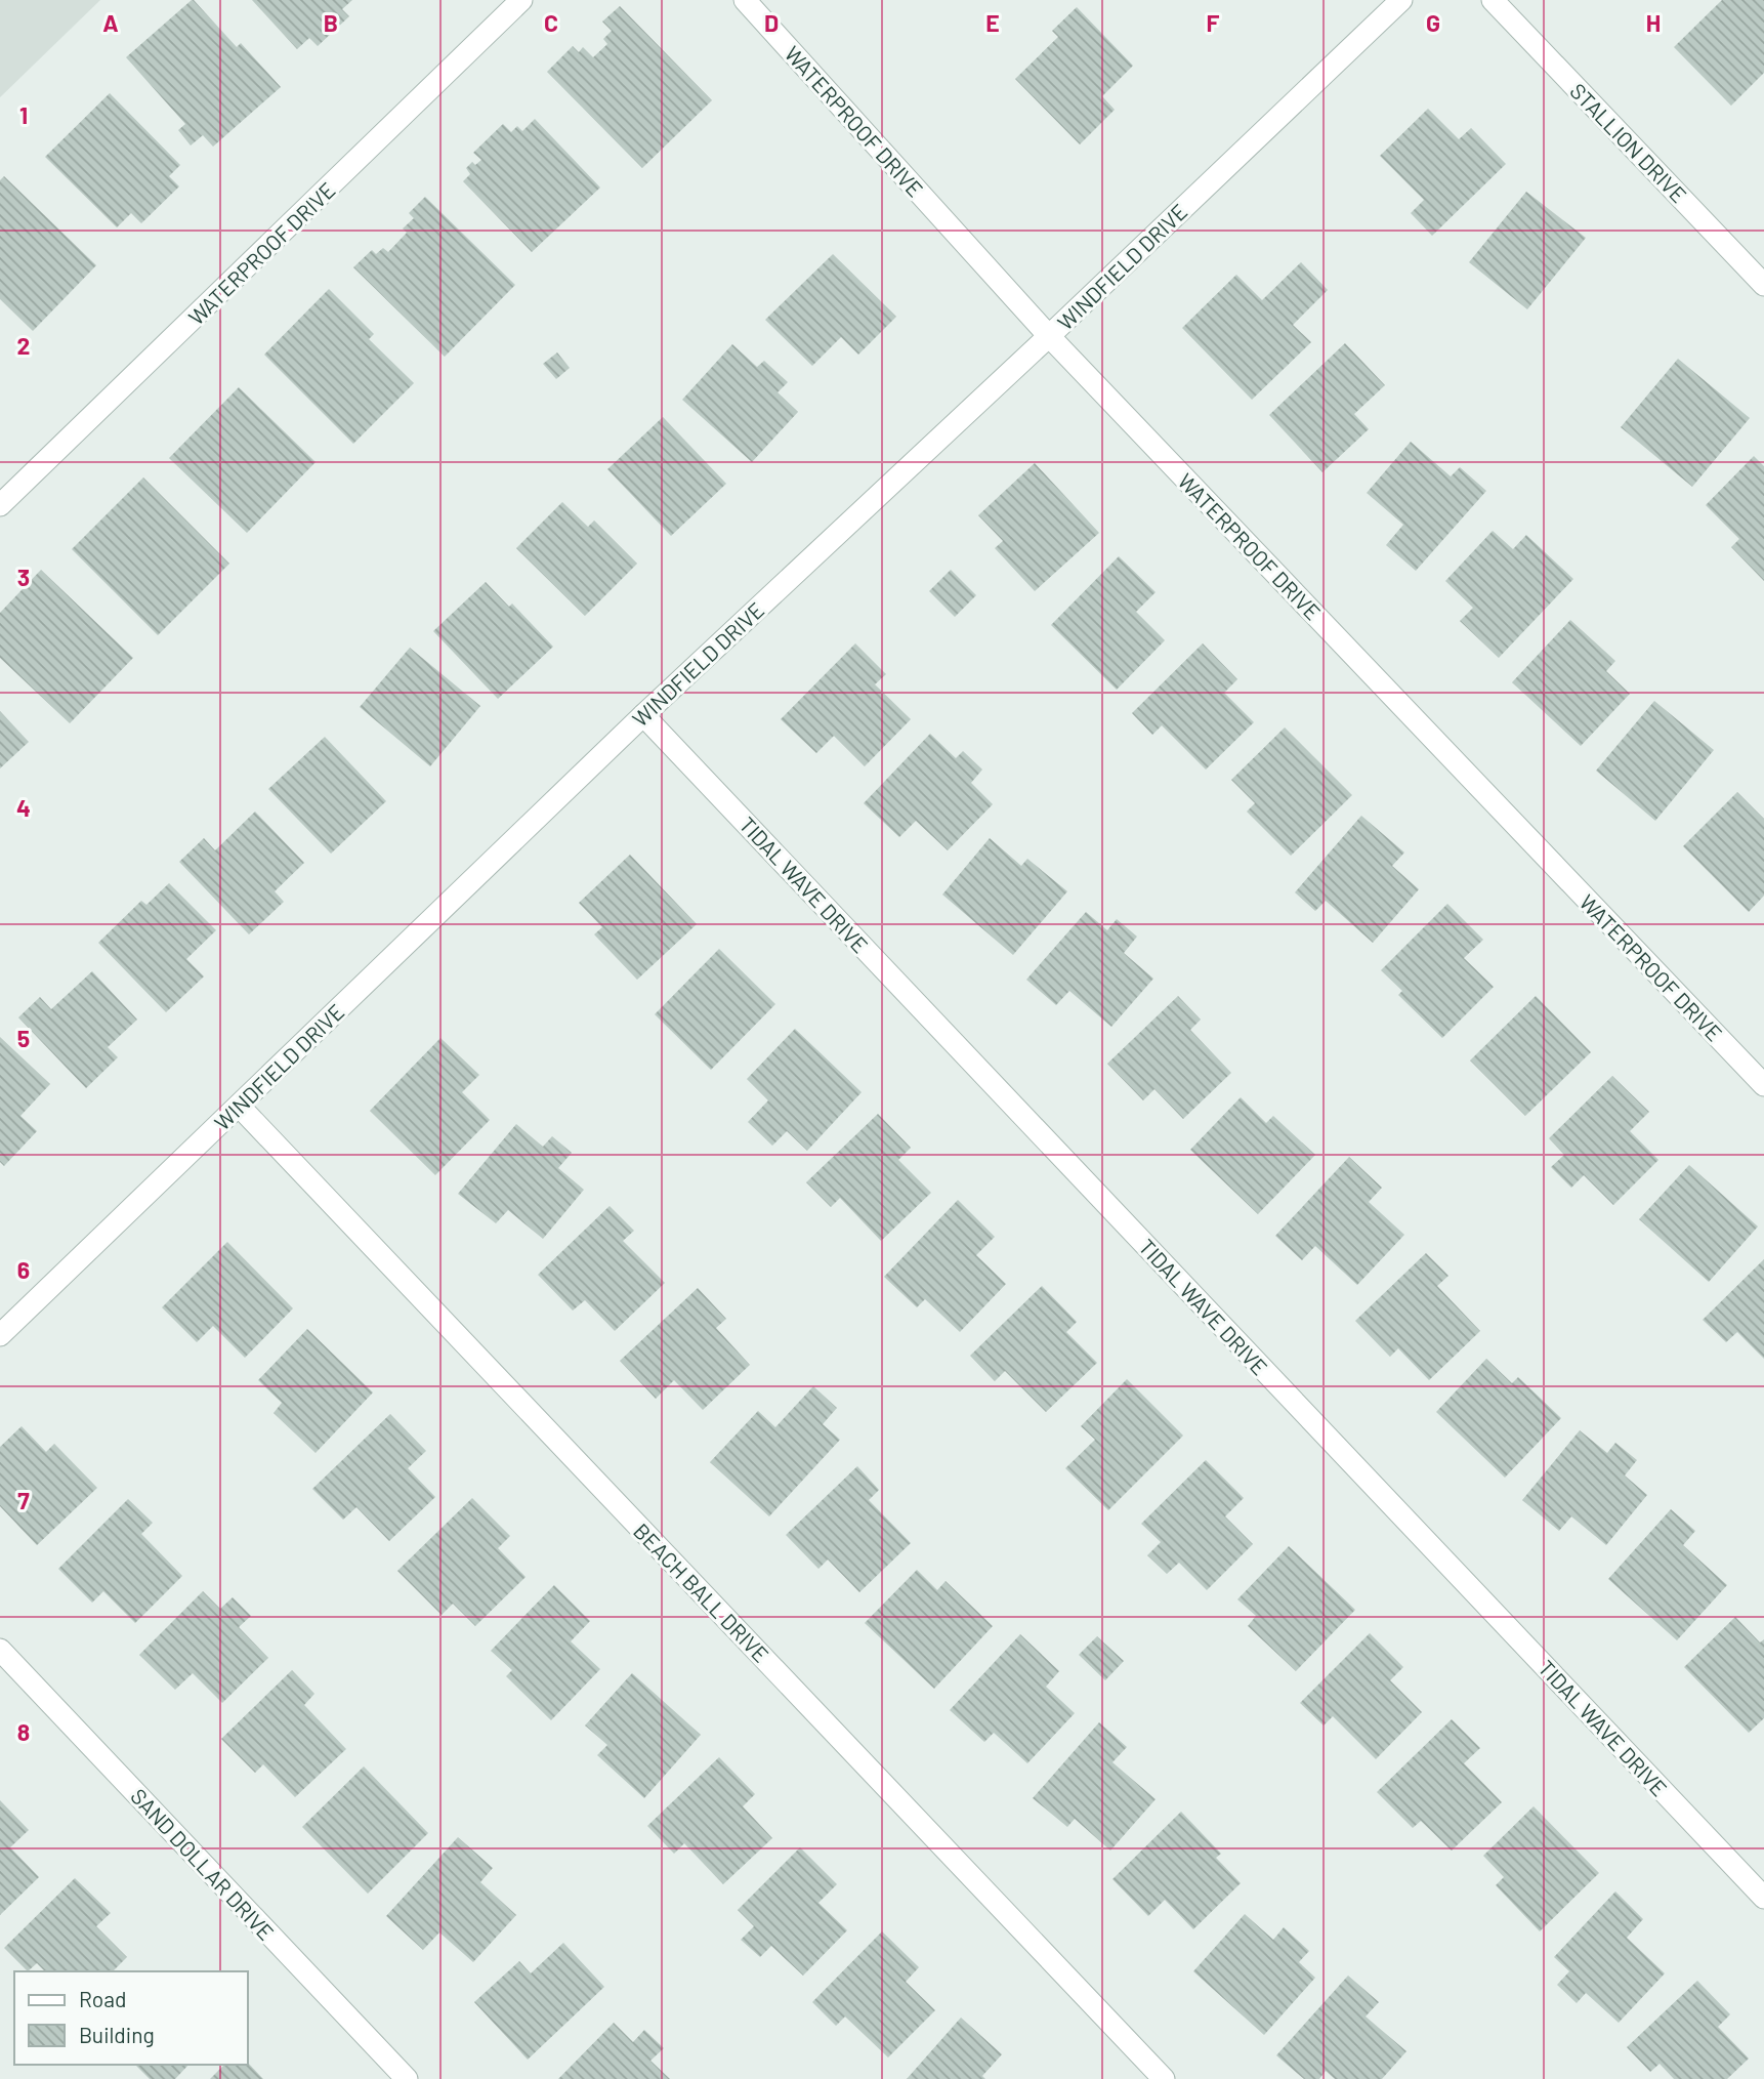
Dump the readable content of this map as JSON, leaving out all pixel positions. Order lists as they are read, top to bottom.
{
  "streets": {
    "street": [
      "WATERPROOF DRIVE",
      "STALLION DRIVE",
      "WINDFIELD DRIVE",
      "TIDAL WAVE DRIVE",
      "BEACH BALL DRIVE",
      "SAND DOLLAR DRIVE"
    ]
  },
  "crossings": [
    ["WATERPROOF DRIVE", "WINDFIELD DRIVE"],
    ["WINDFIELD DRIVE", "TIDAL WAVE DRIVE"],
    ["WINDFIELD DRIVE", "BEACH BALL DRIVE"]
  ],
  "legend": ["Road", "Building"],
  "grid": {
    "columns": [
      "A",
      "B",
      "C",
      "D",
      "E",
      "F",
      "G",
      "H"
    ],
    "rows": [
      "1",
      "2",
      "3",
      "4",
      "5",
      "6",
      "7",
      "8"
    ]
  }
}
